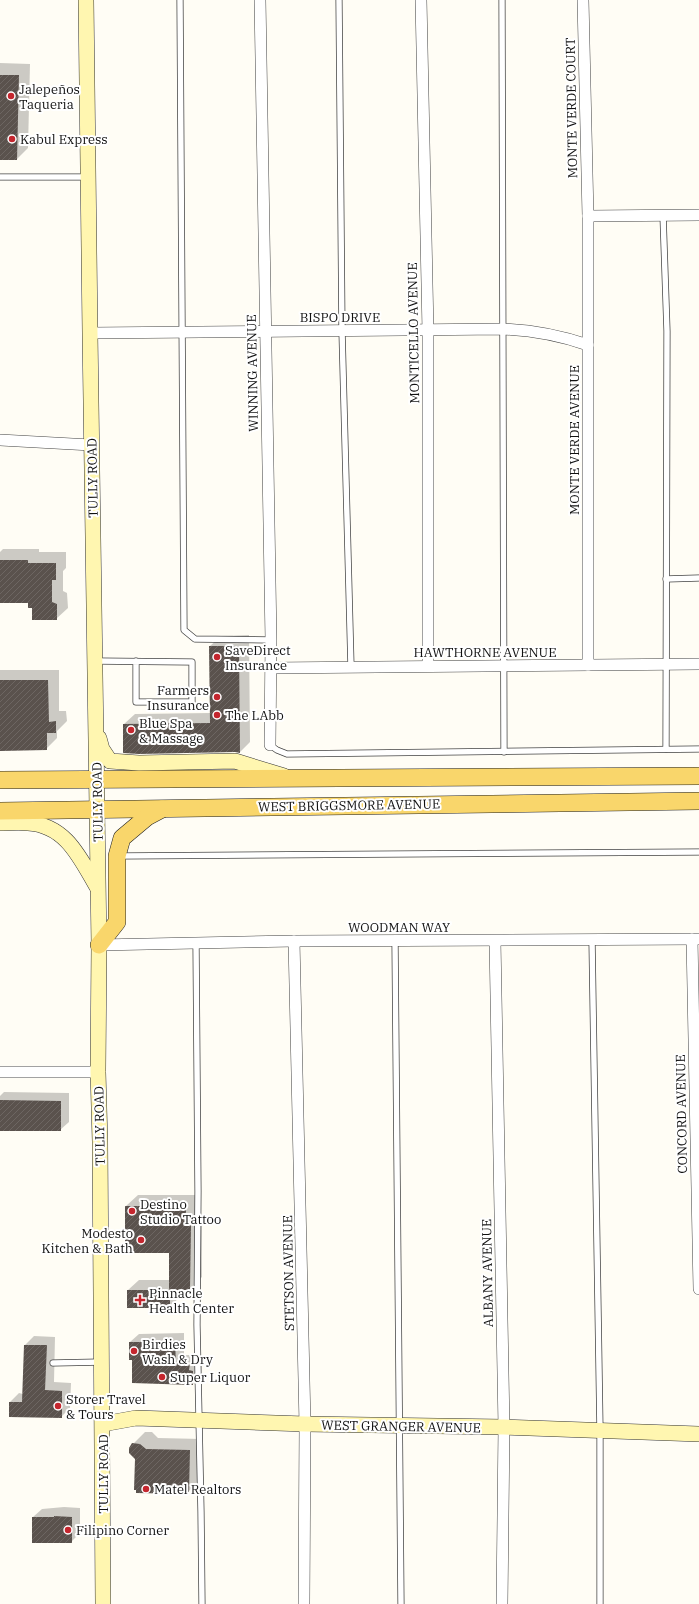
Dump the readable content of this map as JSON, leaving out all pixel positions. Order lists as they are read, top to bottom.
{
  "streets": {
    "main road": ["TULLY ROAD", "WEST BRIGGSMORE AVENUE", "WEST GRANGER AVENUE"],
    "street": [
      "MONTE VERDE COURT",
      "BISPO DRIVE",
      "MONTICELLO AVENUE",
      "WINNING AVENUE",
      "MONTE VERDE AVENUE",
      "HAWTHORNE AVENUE",
      "WOODMAN WAY",
      "CONCORD AVENUE",
      "STETSON AVENUE",
      "ALBANY AVENUE"
    ]
  },
  "crossings": [
    ["MONTE VERDE COURT", "MONTE VERDE AVENUE"],
    ["BISPO DRIVE", "MONTICELLO AVENUE"],
    ["BISPO DRIVE", "WINNING AVENUE"],
    ["BISPO DRIVE", "MONTE VERDE AVENUE"],
    ["BISPO DRIVE", "TULLY ROAD"],
    ["MONTICELLO AVENUE", "HAWTHORNE AVENUE"],
    ["WINNING AVENUE", "HAWTHORNE AVENUE"],
    ["MONTE VERDE AVENUE", "HAWTHORNE AVENUE"],
    ["TULLY ROAD", "WEST BRIGGSMORE AVENUE"],
    ["TULLY ROAD", "WOODMAN WAY"],
    ["TULLY ROAD", "WEST GRANGER AVENUE"],
    ["WOODMAN WAY", "CONCORD AVENUE"],
    ["WOODMAN WAY", "STETSON AVENUE"],
    ["WOODMAN WAY", "ALBANY AVENUE"],
    ["STETSON AVENUE", "WEST GRANGER AVENUE"],
    ["ALBANY AVENUE", "WEST GRANGER AVENUE"]
  ],
  "places": {
    "other": [
      "Jalepeños Taqueria",
      "Kabul Express",
      "SaveDirect Insurance",
      "Farmers Insurance",
      "The LAbb",
      "Blue Spa & Massage",
      "Destino Studio Tattoo",
      "Modesto Kitchen & Bath",
      "Birdies Wash & Dry",
      "Super Liquor",
      "Storer Travel & Tours",
      "Matel Realtors",
      "Filipino Corner"
    ],
    "health": ["Pinnacle Health Center"]
  }
}
